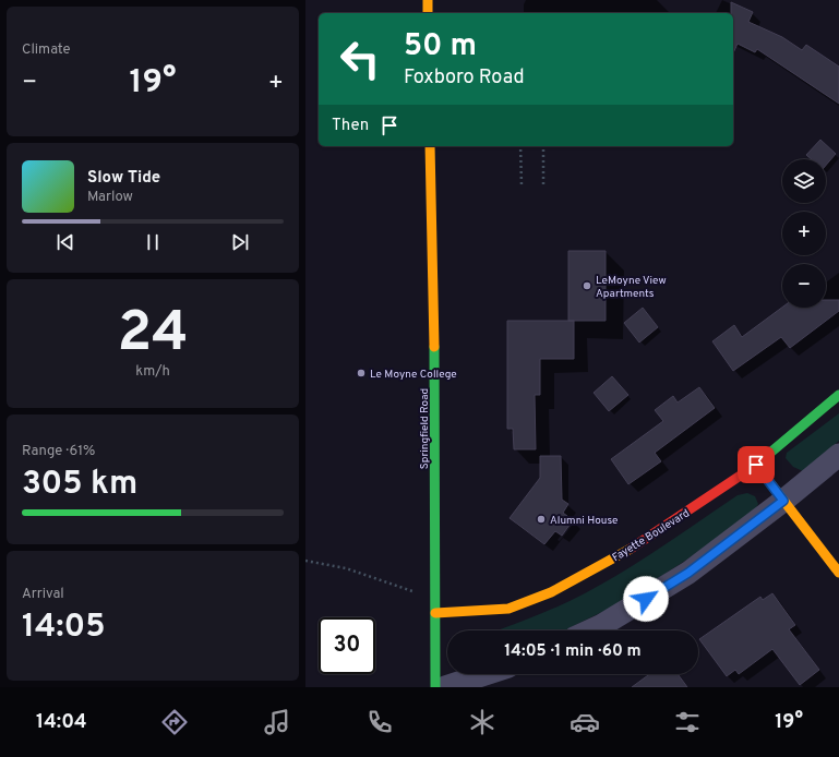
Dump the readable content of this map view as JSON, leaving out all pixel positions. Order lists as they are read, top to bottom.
{
  "streets": {
    "street": ["Springfield Road", "Fayette Boulevard"]
  },
  "crossings": [
    ["Springfield Road", "Fayette Boulevard"]
  ],
  "places": ["LeMoyne View Apartments", "Le Moyne College", "Alumni House"],
  "page": {
    "tile": [
      "Climate",
      ["24", "km/h"],
      ["Range · 61%", "305 km"],
      ["Arrival", "14:05"]
    ],
    "turn": ["50 m", "Foxboro Road"],
    "heat": ["−", "19°", "+"],
    "then": "Then",
    "map_buttons": ["+", "−"],
    "song": ["Slow Tide", "Marlow"],
    "limit": "30",
    "trip": "14:05 · 1 min · 60 m",
    "tabs": ["14:04", "19°"]
  }
}
